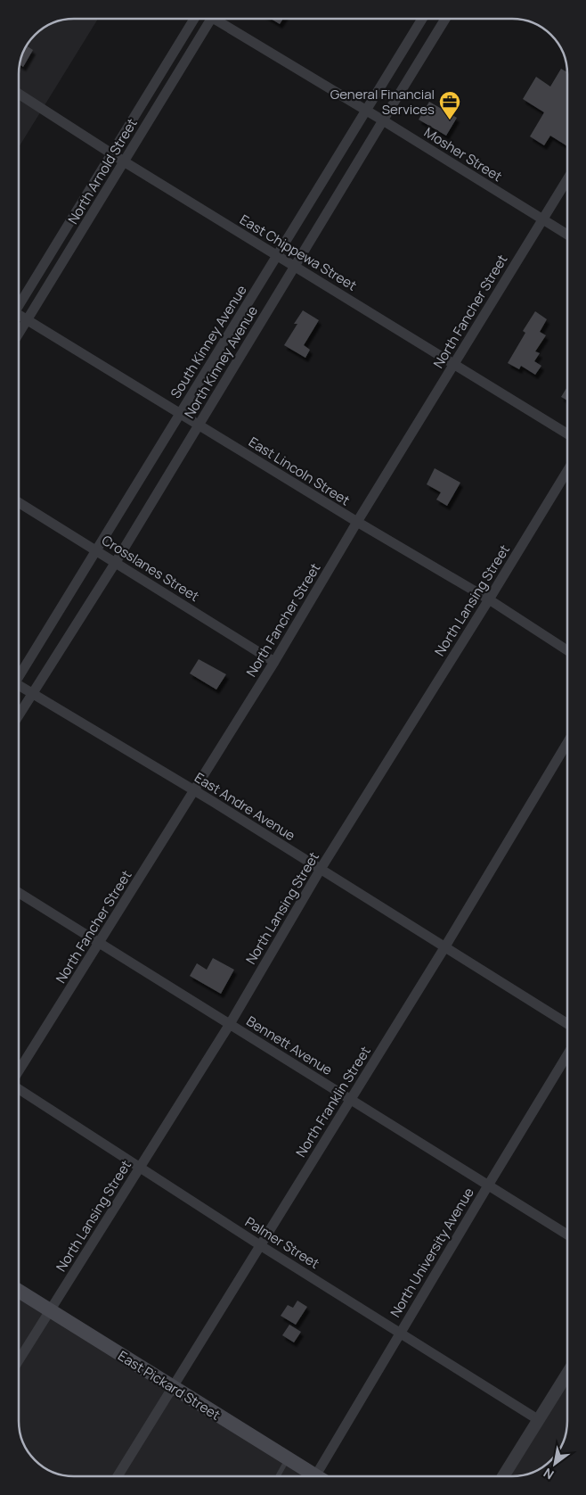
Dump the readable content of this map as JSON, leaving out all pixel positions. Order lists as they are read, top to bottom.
{
  "streets": {
    "main road": ["East Pickard Street"],
    "street": [
      "Mosher Street",
      "North Arnold Street",
      "East Chippewa Street",
      "North Fancher Street",
      "South Kinney Avenue",
      "North Kinney Avenue",
      "East Lincoln Street",
      "Crosslanes Street",
      "North Lansing Street",
      "East Andre Avenue",
      "Bennett Avenue",
      "North Franklin Street",
      "Palmer Street",
      "North University Avenue"
    ]
  },
  "crossings": [
    ["Mosher Street", "North Fancher Street"],
    ["Mosher Street", "South Kinney Avenue"],
    ["Mosher Street", "North Kinney Avenue"],
    ["North Arnold Street", "East Chippewa Street"],
    ["North Arnold Street", "East Lincoln Street"],
    ["East Chippewa Street", "North Fancher Street"],
    ["East Chippewa Street", "South Kinney Avenue"],
    ["East Chippewa Street", "North Kinney Avenue"],
    ["North Fancher Street", "East Lincoln Street"],
    ["North Fancher Street", "Crosslanes Street"],
    ["North Fancher Street", "East Andre Avenue"],
    ["North Fancher Street", "Bennett Avenue"],
    ["South Kinney Avenue", "East Lincoln Street"],
    ["South Kinney Avenue", "Crosslanes Street"],
    ["North Kinney Avenue", "East Lincoln Street"],
    ["North Kinney Avenue", "Crosslanes Street"],
    ["North Kinney Avenue", "East Andre Avenue"],
    ["East Lincoln Street", "North Lansing Street"],
    ["North Lansing Street", "East Andre Avenue"],
    ["North Lansing Street", "Bennett Avenue"],
    ["North Lansing Street", "Palmer Street"],
    ["North Lansing Street", "East Pickard Street"],
    ["East Andre Avenue", "North Franklin Street"],
    ["Bennett Avenue", "North Franklin Street"],
    ["Bennett Avenue", "North University Avenue"],
    ["North Franklin Street", "Palmer Street"],
    ["North Franklin Street", "East Pickard Street"],
    ["Palmer Street", "North University Avenue"]
  ],
  "places": {
    "office": ["General Financial Services"]
  },
  "north": "bottom left"
}
